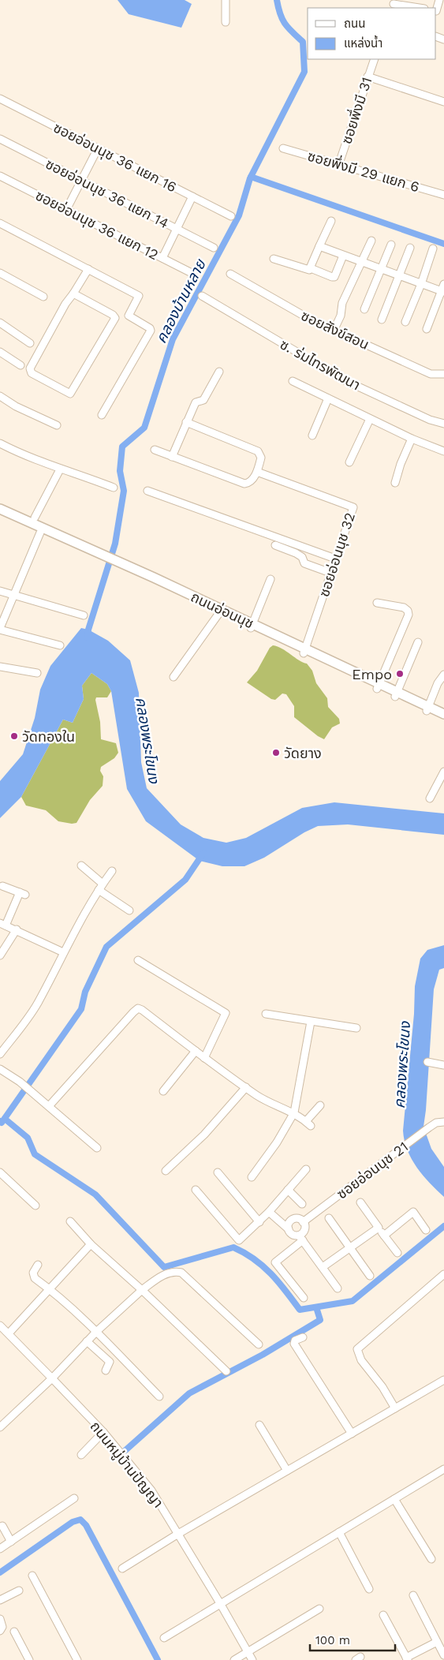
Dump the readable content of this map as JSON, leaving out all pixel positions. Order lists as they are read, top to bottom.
{
  "streets": {
    "main road": ["ถนนอ่อนนุช"],
    "street": [
      "ซอยพึ่งมี 31",
      "ซอยอ่อนนุช 36 แยก 16",
      "ซอยพึ่งมี 29 แยก 6",
      "ซอยอ่อนนุช 36 แยก 14",
      "ซอยอ่อนนุช 36 แยก 12",
      "ซอยสังข์สอน",
      "ซ. ร่มไทรพัฒนา",
      "ซอยอ่อนนุช 32",
      "ซอยอ่อนนุช 21",
      "ถนนหมู่บ้านปัญญา"
    ]
  },
  "crossings": [
    ["ซอยพึ่งมี 31", "ซอยพึ่งมี 29 แยก 6"],
    ["ซอยอ่อนนุช 32", "ถนนอ่อนนุช"]
  ],
  "water": ["คลองบ้านหลาย", "คลองพระโขนง"],
  "places": ["Empo", "วัดทองใน", "วัดยาง"],
  "legend": ["ถนน", "แหล่งน้ำ"],
  "scale_bar": "100 m"
}
